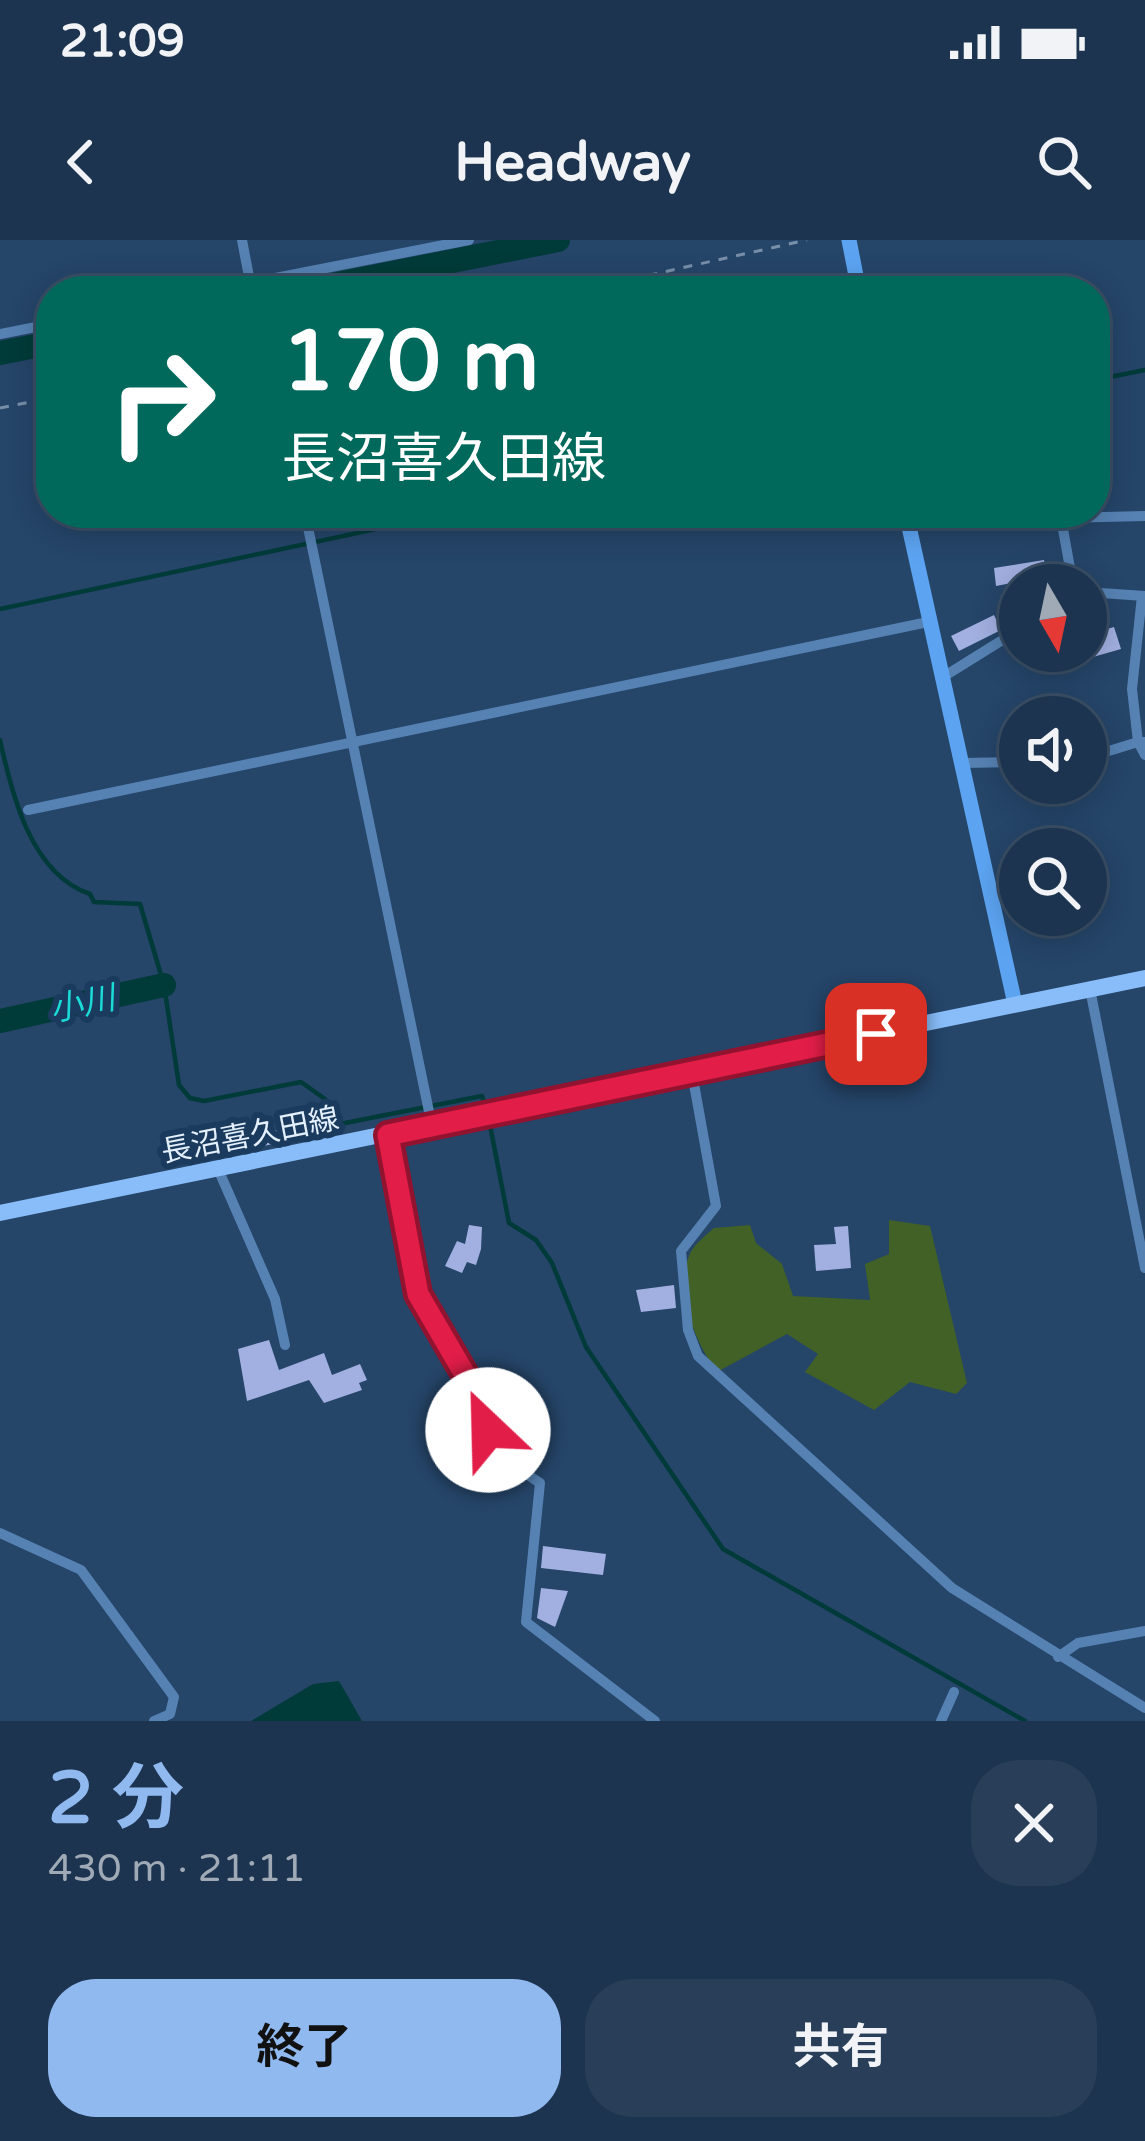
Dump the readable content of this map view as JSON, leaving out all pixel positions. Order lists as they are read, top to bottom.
{
  "streets": {
    "main road": ["長沼喜久田線"]
  },
  "water": ["小川"],
  "north": "bottom",
  "page": {
    "status": "21:09",
    "header": "Headway",
    "turn": ["170 m", "長沼喜久田線"],
    "heading": ["2 分", "430 m · 21:11"],
    "buttons": ["終了", "共有"]
  }
}
